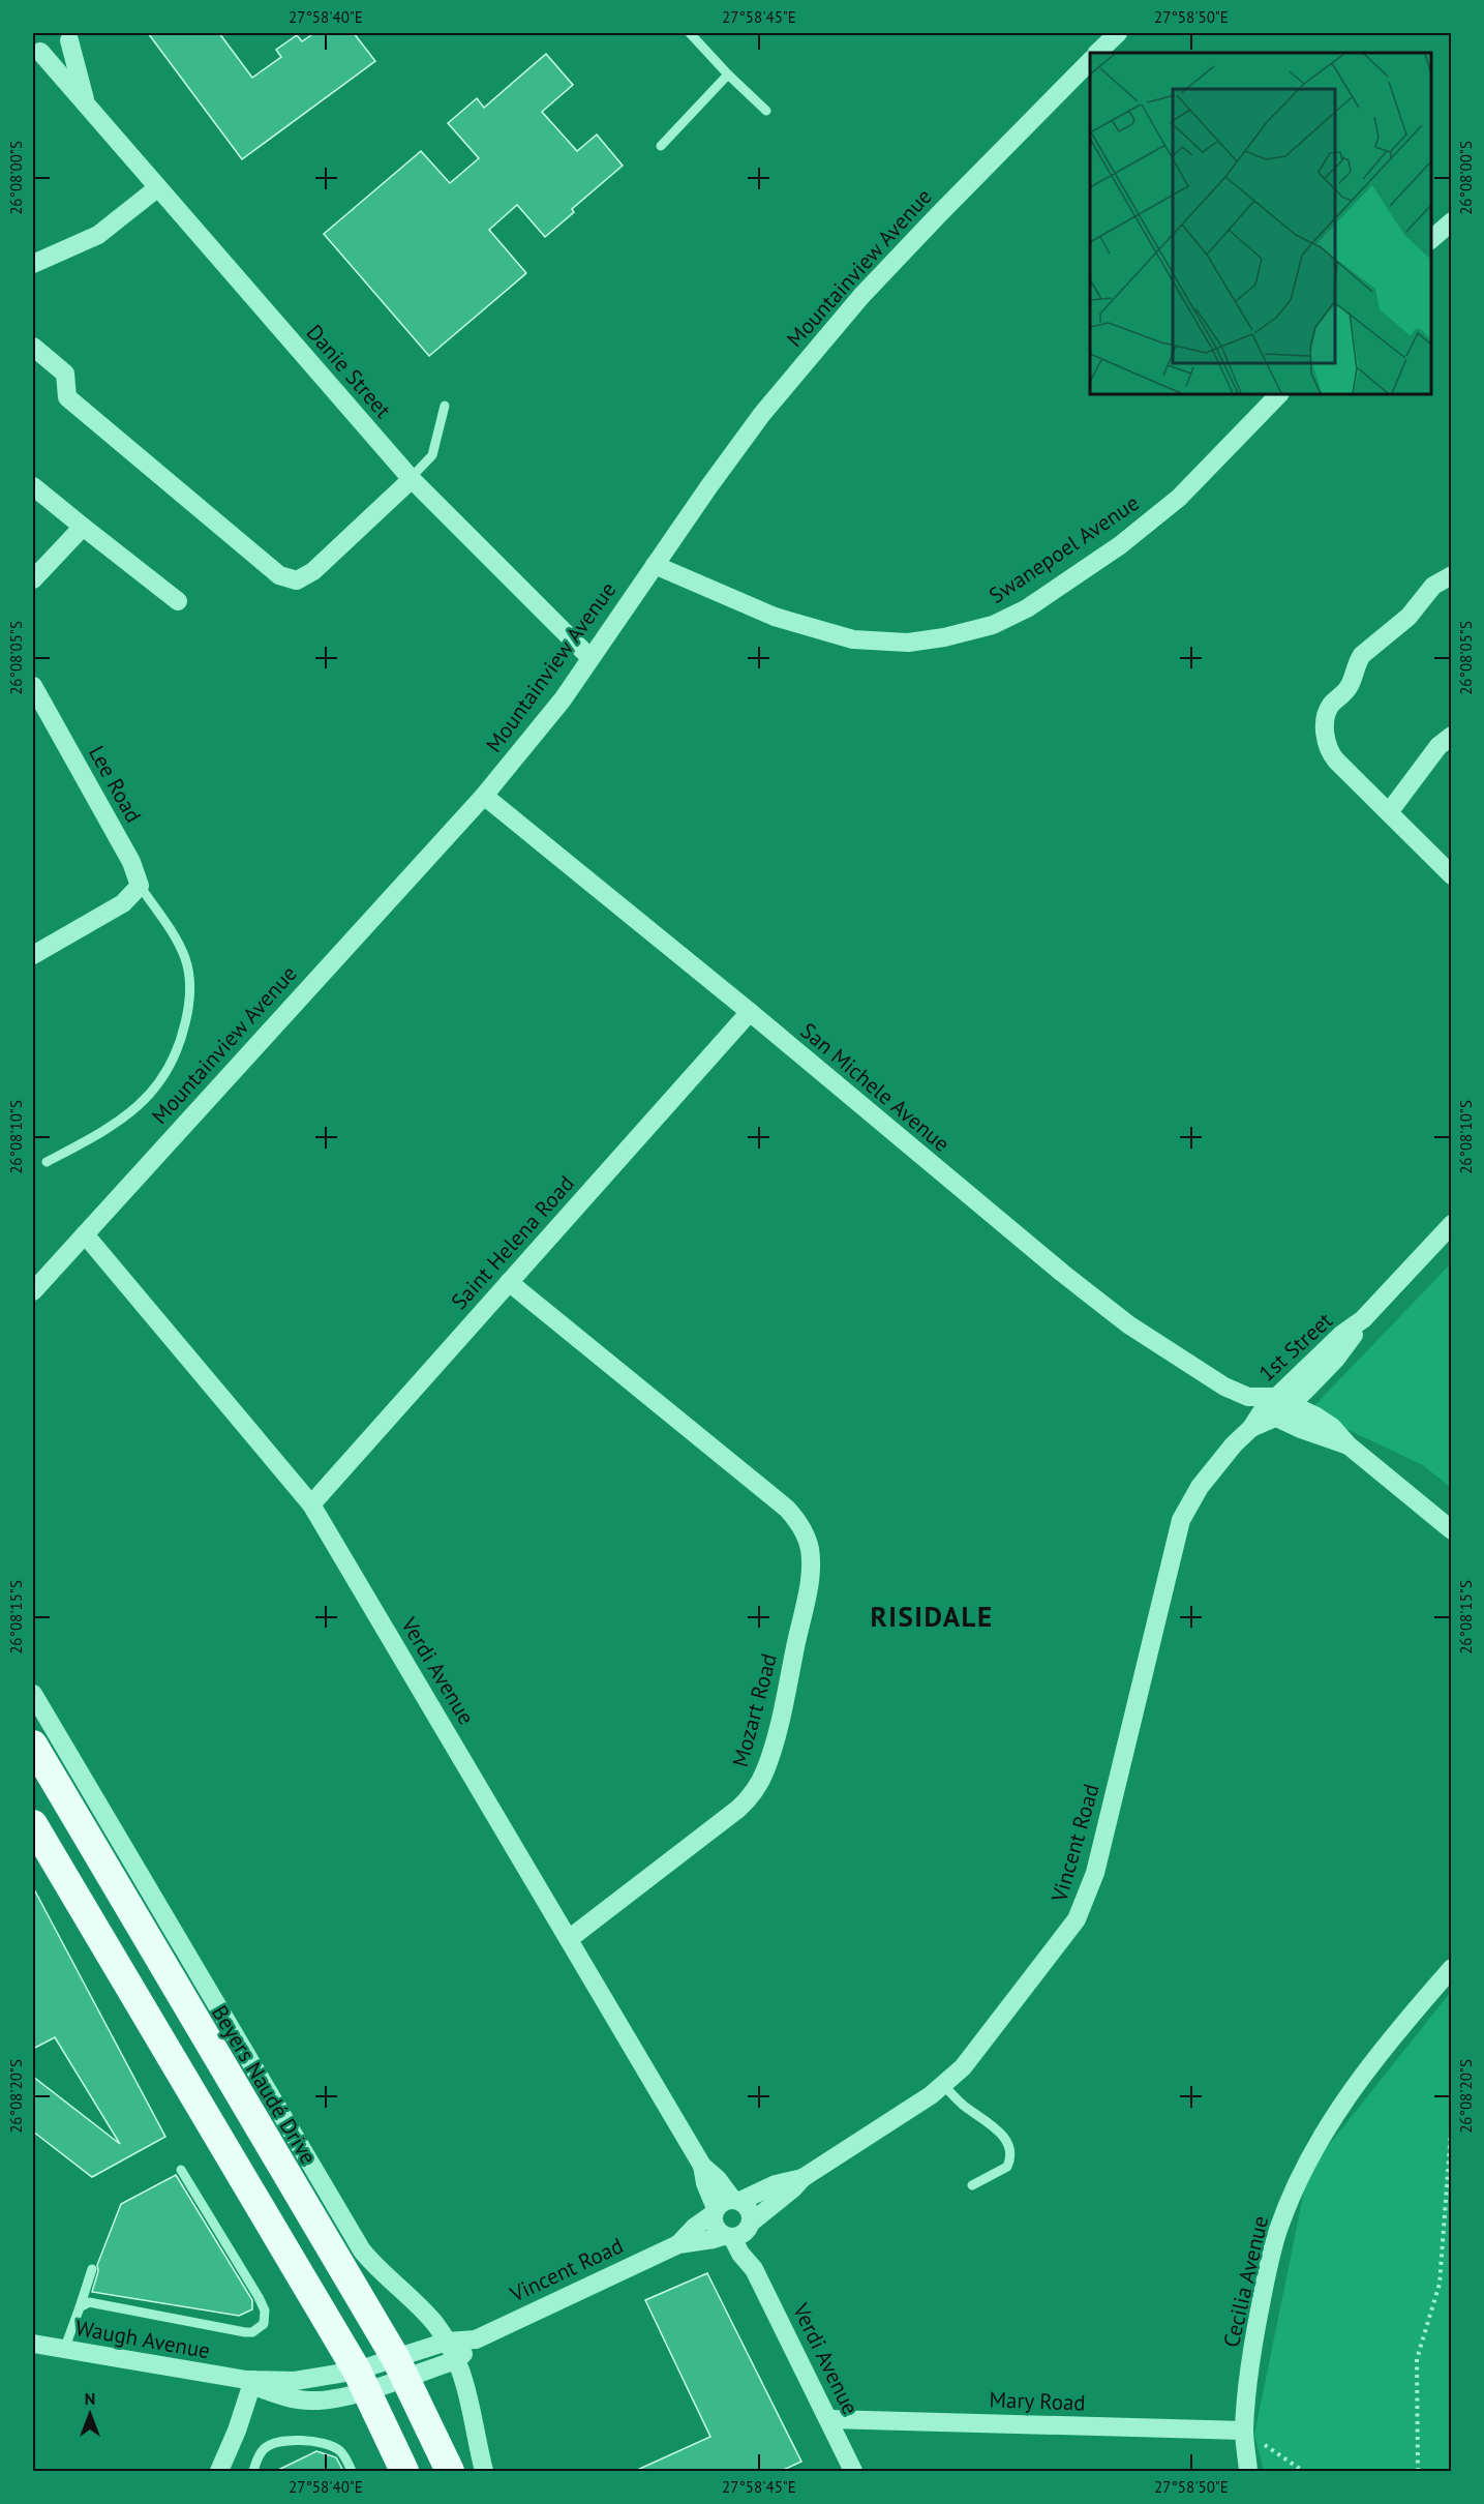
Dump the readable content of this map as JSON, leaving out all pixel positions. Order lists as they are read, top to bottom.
{
  "streets": {
    "main road": ["Beyers Naudé Drive"],
    "street": [
      "Mountainview Avenue",
      "Danie Street",
      "Swanepoel Avenue",
      "Lee Road",
      "San Michele Avenue",
      "Saint Helena Road",
      "1st Street",
      "Verdi Avenue",
      "Mozart Road",
      "Vincent Road",
      "Cecilia Avenue",
      "Waugh Avenue",
      "Mary Road"
    ]
  },
  "crossings": [
    ["Mountainview Avenue", "Danie Street"],
    ["Mountainview Avenue", "Swanepoel Avenue"],
    ["Mountainview Avenue", "San Michele Avenue"],
    ["Mountainview Avenue", "Verdi Avenue"],
    ["San Michele Avenue", "Saint Helena Road"],
    ["San Michele Avenue", "1st Street"],
    ["San Michele Avenue", "Vincent Road"],
    ["Saint Helena Road", "Verdi Avenue"],
    ["Saint Helena Road", "Mozart Road"],
    ["1st Street", "Vincent Road"],
    ["Verdi Avenue", "Mozart Road"],
    ["Verdi Avenue", "Vincent Road"],
    ["Verdi Avenue", "Mary Road"],
    ["Vincent Road", "Beyers Naudé Drive"],
    ["Vincent Road", "Waugh Avenue"],
    ["Cecilia Avenue", "Mary Road"]
  ],
  "districts": ["RISIDALE"],
  "north": "top",
  "coordinates": [
    "27°58'40\"E",
    "27°58'45\"E",
    "27°58'50\"E",
    "26°08'00\"S",
    "26°08'05\"S",
    "26°08'10\"S",
    "26°08'15\"S",
    "26°08'20\"S"
  ]
}
